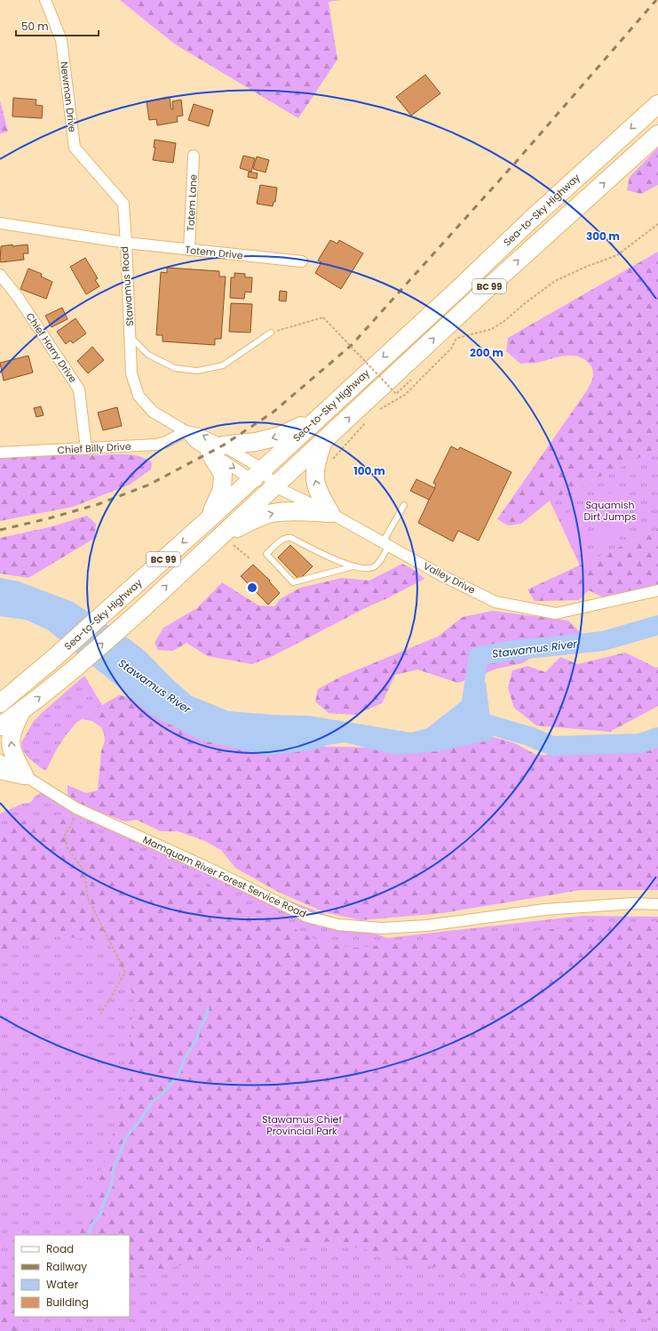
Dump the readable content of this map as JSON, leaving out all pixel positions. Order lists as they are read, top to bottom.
{
  "streets": {
    "highway": ["Sea-to-Sky Highway", "BC 99"],
    "street": [
      "Newman Drive",
      "Totem Lane",
      "Totem Drive",
      "Stawamus Road",
      "Chief Harry Drive",
      "Chief Billy Drive",
      "Valley Drive",
      "Mamquam River Forest Service Road"
    ]
  },
  "crossings": [
    ["Newman Drive", "Totem Drive"],
    ["Newman Drive", "Stawamus Road"],
    ["Totem Lane", "Totem Drive"],
    ["Sea-to-Sky Highway", "Stawamus Road"],
    ["Sea-to-Sky Highway", "Valley Drive"],
    ["Totem Drive", "Stawamus Road"],
    ["Stawamus Road", "BC 99"],
    ["Stawamus Road", "Chief Billy Drive"],
    ["Stawamus Road", "Valley Drive"],
    ["BC 99", "Valley Drive"],
    ["Chief Harry Drive", "Chief Billy Drive"]
  ],
  "water": ["Stawamus River"],
  "parks": ["Squamish Dirt Jumps", "Stawamus Chief Provincial Park"],
  "legend": [
    "Road",
    "Railway",
    "Water",
    "Building"
  ],
  "scale_bar": "50 m",
  "rings": ["300 m", "200 m", "100 m"]
}
